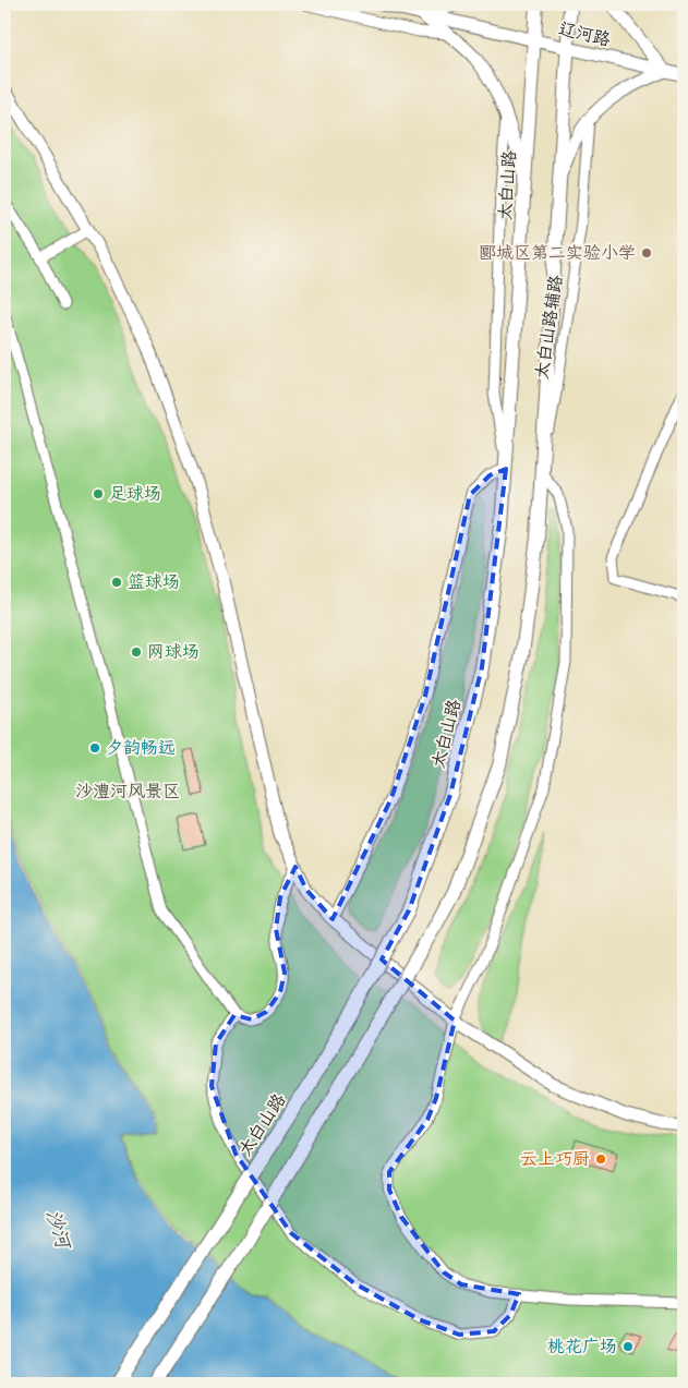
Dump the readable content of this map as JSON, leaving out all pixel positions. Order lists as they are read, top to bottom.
{
  "streets": {
    "main road": ["太白山路"],
    "street": ["辽河路", "太白山路辅路"]
  },
  "crossings": [
    ["辽河路", "太白山路"]
  ],
  "water": ["沙河"],
  "parks": ["沙澧河风景区"],
  "places": [
    "郾城区第二实验小学",
    "足球场",
    "篮球场",
    "网球场",
    "夕韵畅远",
    "云上巧厨",
    "桃花广场"
  ]
}
